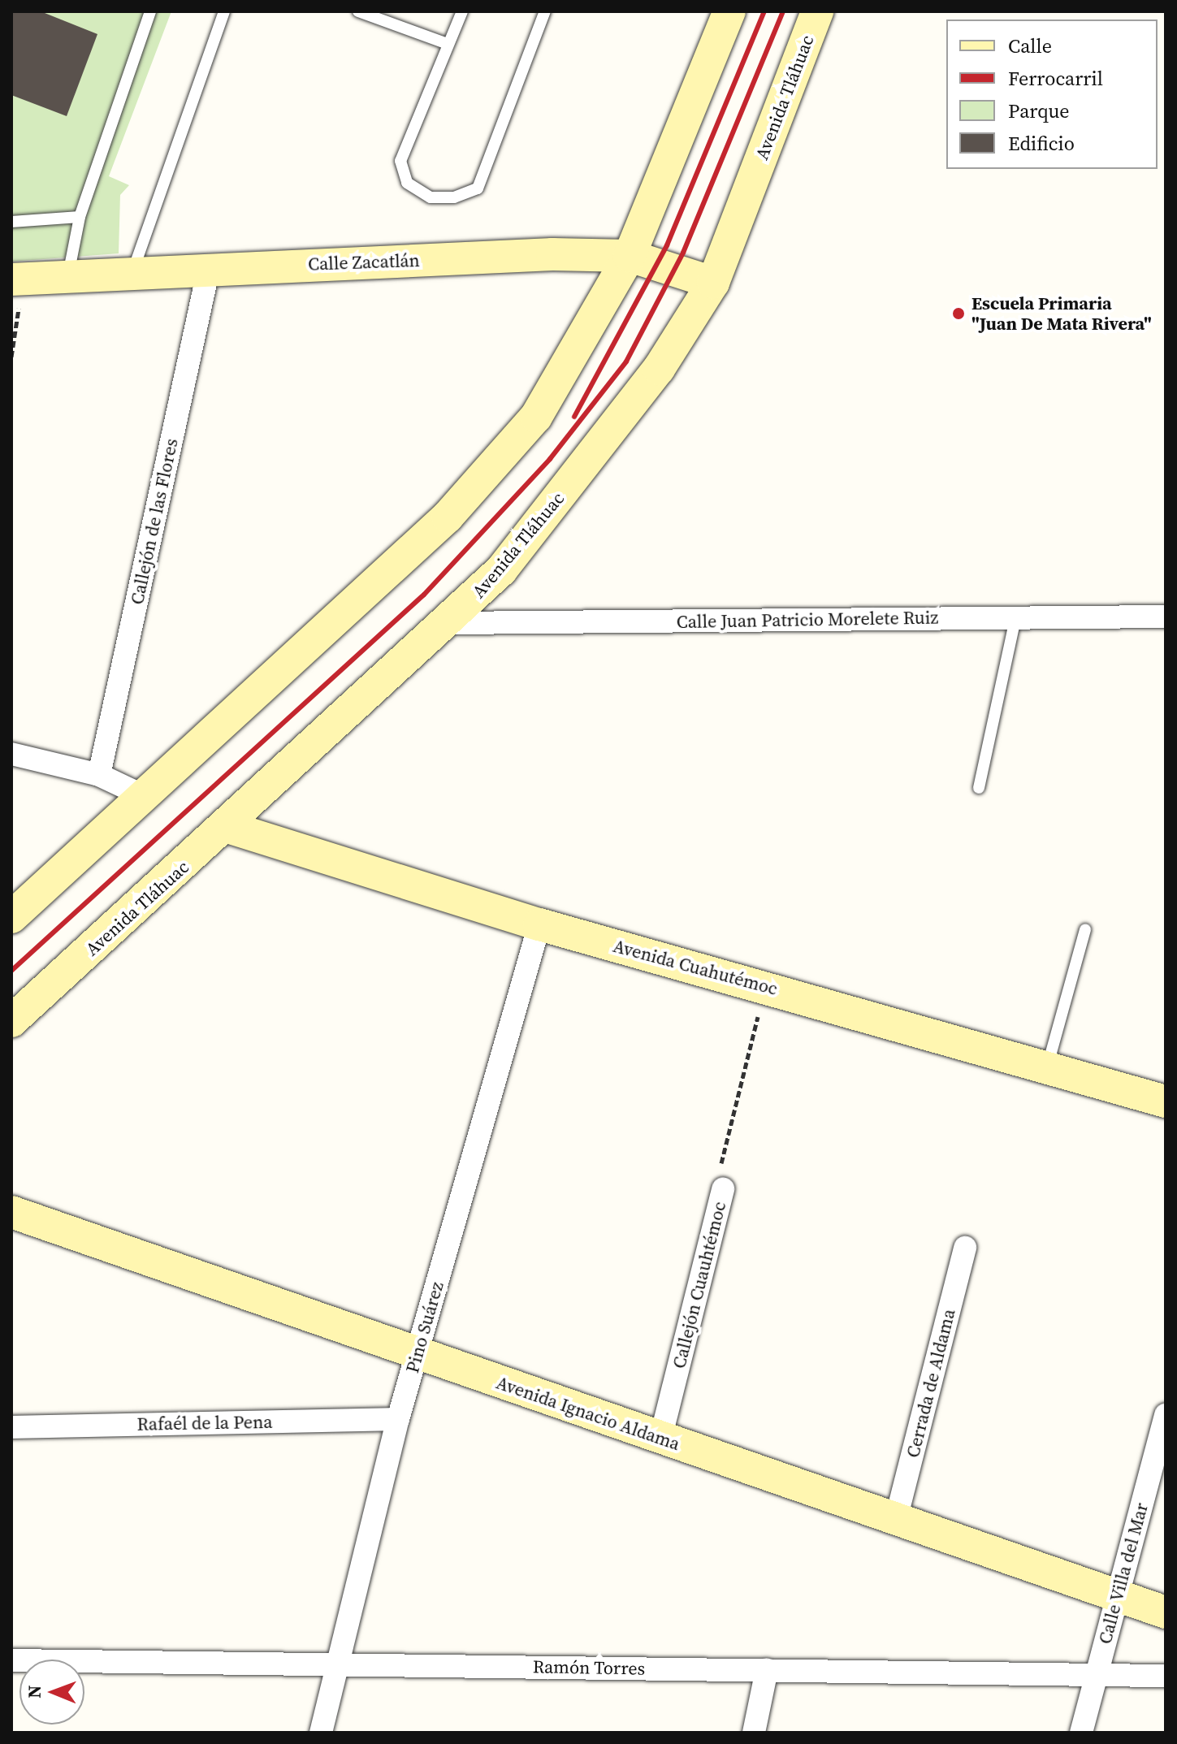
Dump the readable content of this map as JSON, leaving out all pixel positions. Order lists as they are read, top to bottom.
{
  "streets": {
    "street": [
      "Avenida Tláhuac",
      "Calle Zacatlán",
      "Callejón de las Flores",
      "Calle Juan Patricio Morelete Ruiz",
      "Avenida Cuahutémoc",
      "Callejón Cuauhtémoc",
      "Pino Suárez",
      "Cerrada de Aldama",
      "Avenida Ignacio Aldama",
      "Rafaél de la Pena",
      "Calle Villa del Mar",
      "Ramón Torres"
    ]
  },
  "crossings": [
    ["Avenida Tláhuac", "Calle Zacatlán"],
    ["Avenida Tláhuac", "Calle Juan Patricio Morelete Ruiz"],
    ["Avenida Tláhuac", "Avenida Cuahutémoc"],
    ["Calle Zacatlán", "Callejón de las Flores"],
    ["Avenida Cuahutémoc", "Callejón Cuauhtémoc"],
    ["Avenida Cuahutémoc", "Pino Suárez"],
    ["Callejón Cuauhtémoc", "Avenida Ignacio Aldama"],
    ["Pino Suárez", "Avenida Ignacio Aldama"],
    ["Pino Suárez", "Rafaél de la Pena"],
    ["Pino Suárez", "Ramón Torres"],
    ["Cerrada de Aldama", "Avenida Ignacio Aldama"],
    ["Avenida Ignacio Aldama", "Calle Villa del Mar"],
    ["Calle Villa del Mar", "Ramón Torres"]
  ],
  "places": ["Escuela Primaria \"Juan De Mata Rivera\""],
  "legend": [
    "Calle",
    "Ferrocarril",
    "Parque",
    "Edificio"
  ],
  "north": "left"
}
